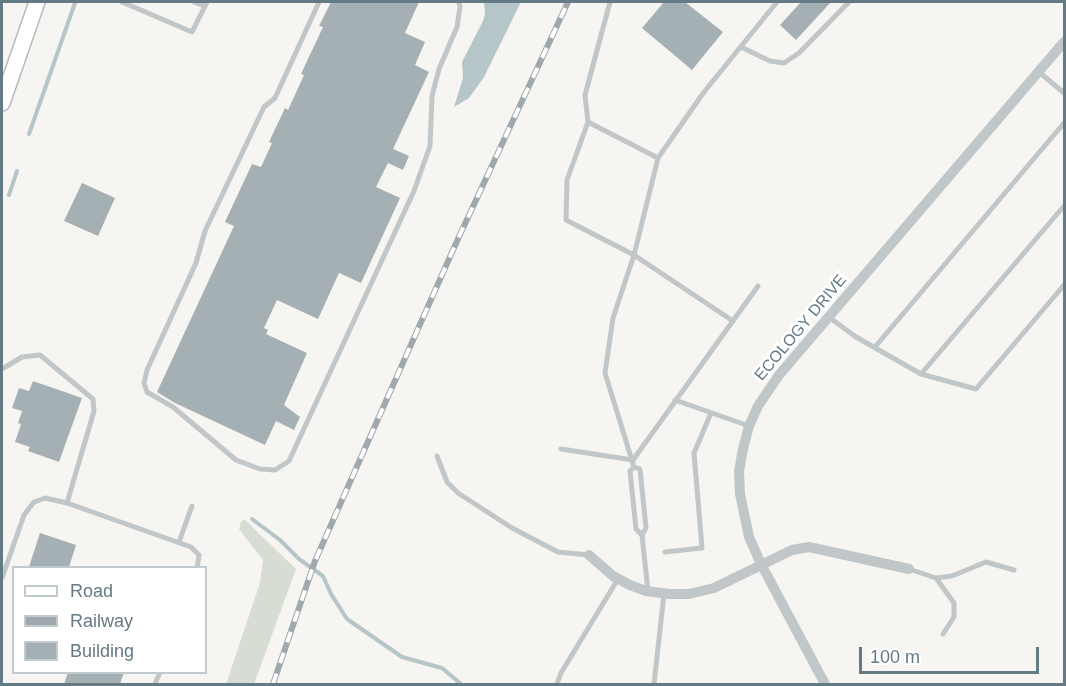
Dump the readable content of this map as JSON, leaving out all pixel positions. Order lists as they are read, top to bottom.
{
  "streets": {
    "street": ["ECOLOGY DRIVE"]
  },
  "legend": ["Road", "Railway", "Building"],
  "scale_bar": "100 m"
}
